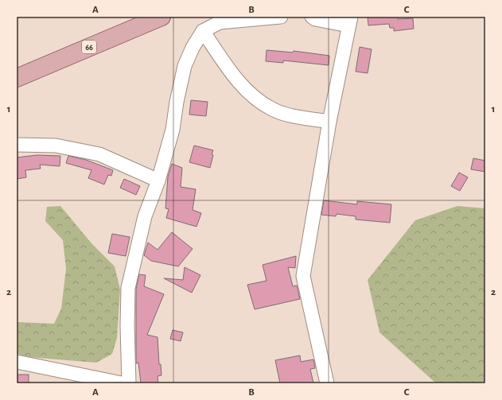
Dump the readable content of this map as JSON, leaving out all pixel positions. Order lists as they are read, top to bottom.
{
  "streets": {
    "main road": ["66"]
  },
  "grid": {
    "columns": ["A", "B", "C"],
    "rows": ["1", "2"]
  }
}
